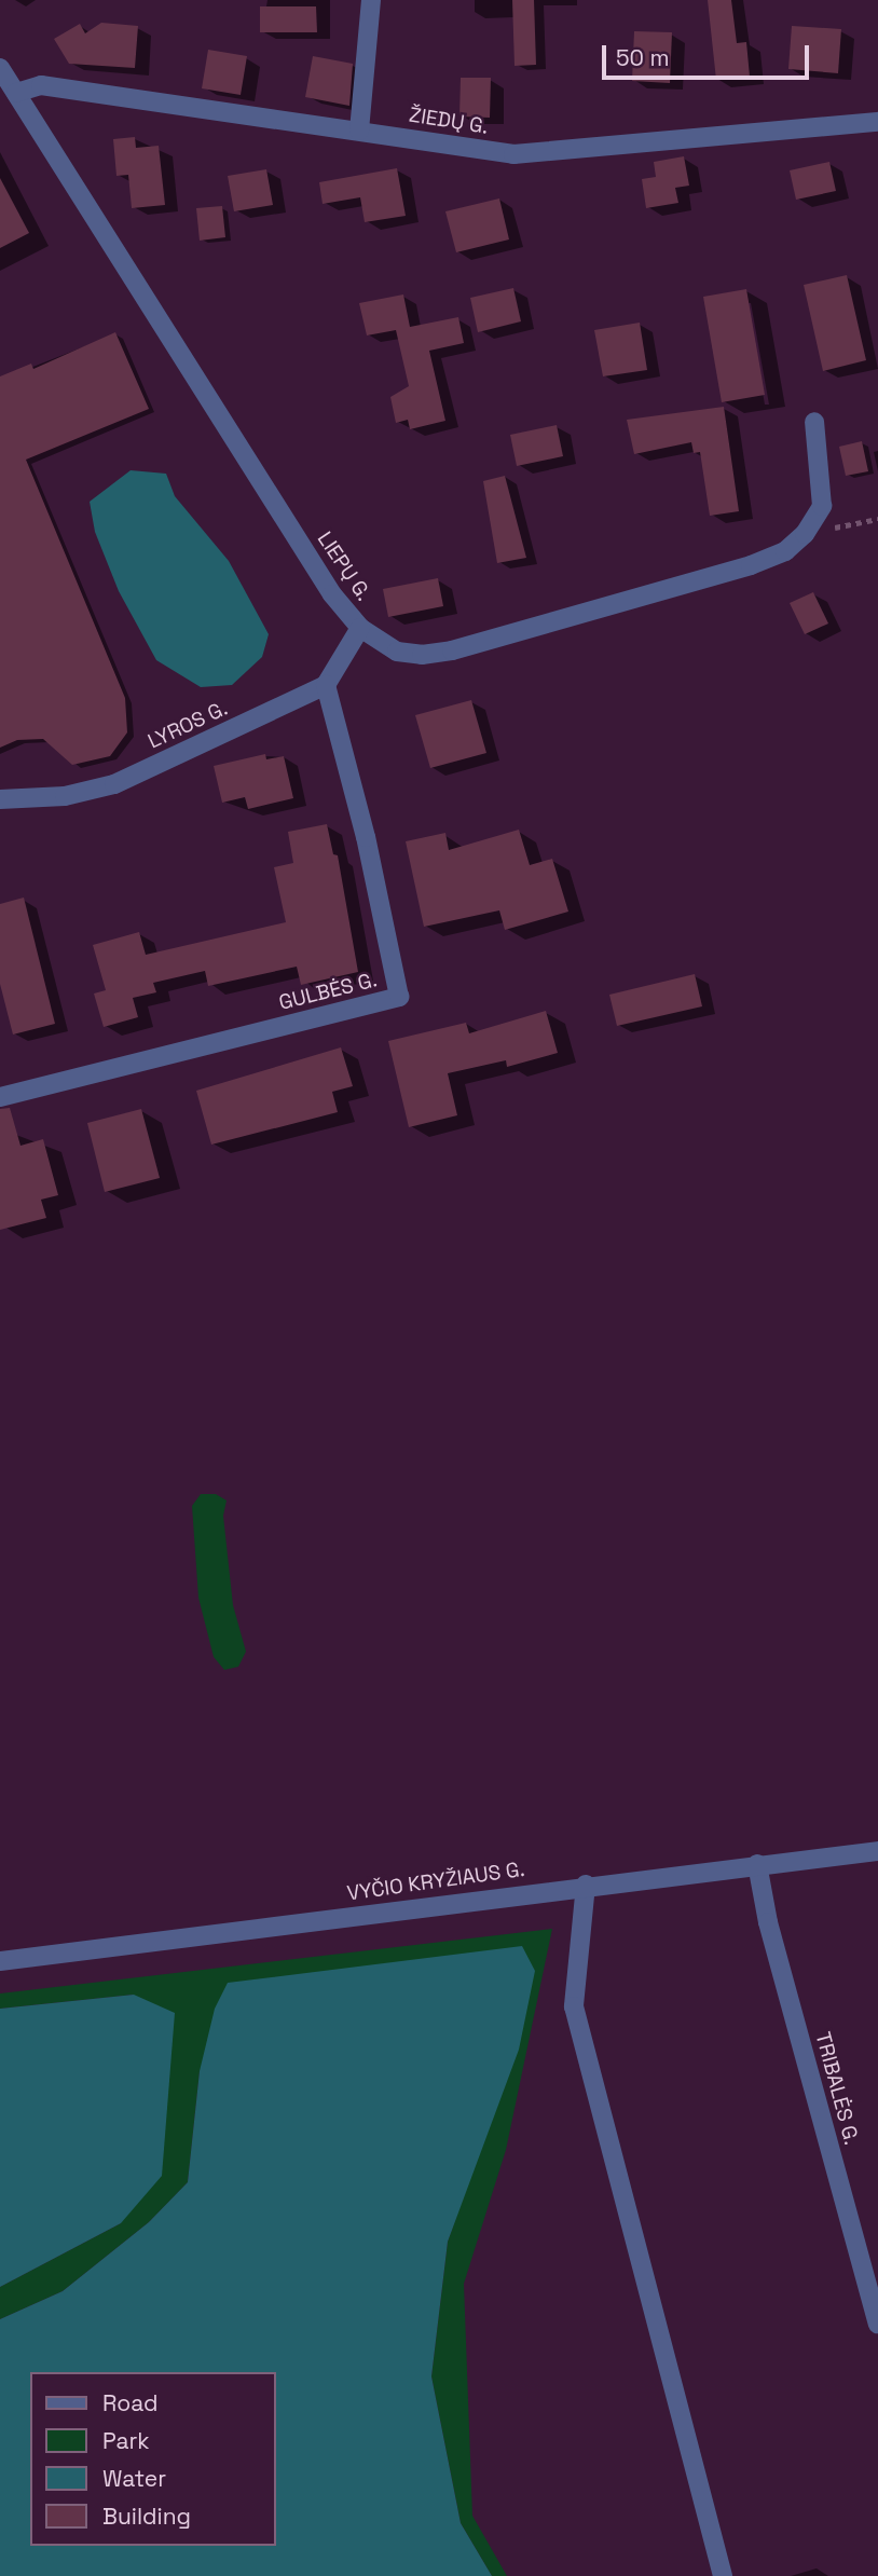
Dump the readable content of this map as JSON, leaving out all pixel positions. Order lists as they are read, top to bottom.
{
  "streets": {
    "street": [
      "ŽIEDŲ G.",
      "LIEPŲ G.",
      "LYROS G.",
      "GULBĖS G.",
      "VYČIO KRYŽIAUS G.",
      "TRIBALĖS G."
    ]
  },
  "crossings": [
    ["ŽIEDŲ G.", "LIEPŲ G."],
    ["LYROS G.", "GULBĖS G."],
    ["VYČIO KRYŽIAUS G.", "TRIBALĖS G."]
  ],
  "legend": [
    "Road",
    "Park",
    "Water",
    "Building"
  ],
  "scale_bar": "50 m"
}
